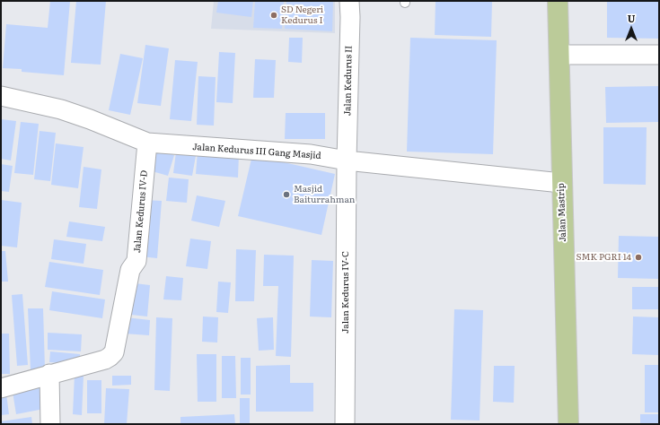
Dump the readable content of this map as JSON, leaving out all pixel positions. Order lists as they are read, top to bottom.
{
  "streets": {
    "main road": ["Jalan Mastrip"],
    "street": [
      "Jalan Kedurus II",
      "Jalan Kedurus III Gang Masjid",
      "Jalan Kedurus IV-D",
      "Jalan Kedurus IV-C"
    ]
  },
  "crossings": [
    ["Jalan Kedurus II", "Jalan Kedurus III Gang Masjid"],
    ["Jalan Kedurus II", "Jalan Kedurus IV-C"],
    ["Jalan Kedurus III Gang Masjid", "Jalan Kedurus IV-D"],
    ["Jalan Kedurus III Gang Masjid", "Jalan Mastrip"],
    ["Jalan Kedurus III Gang Masjid", "Jalan Kedurus IV-C"]
  ],
  "places": ["SD Negeri Kedurus I", "Masjid Baiturrahman", "SMK PGRI 14"],
  "north": "top"
}
